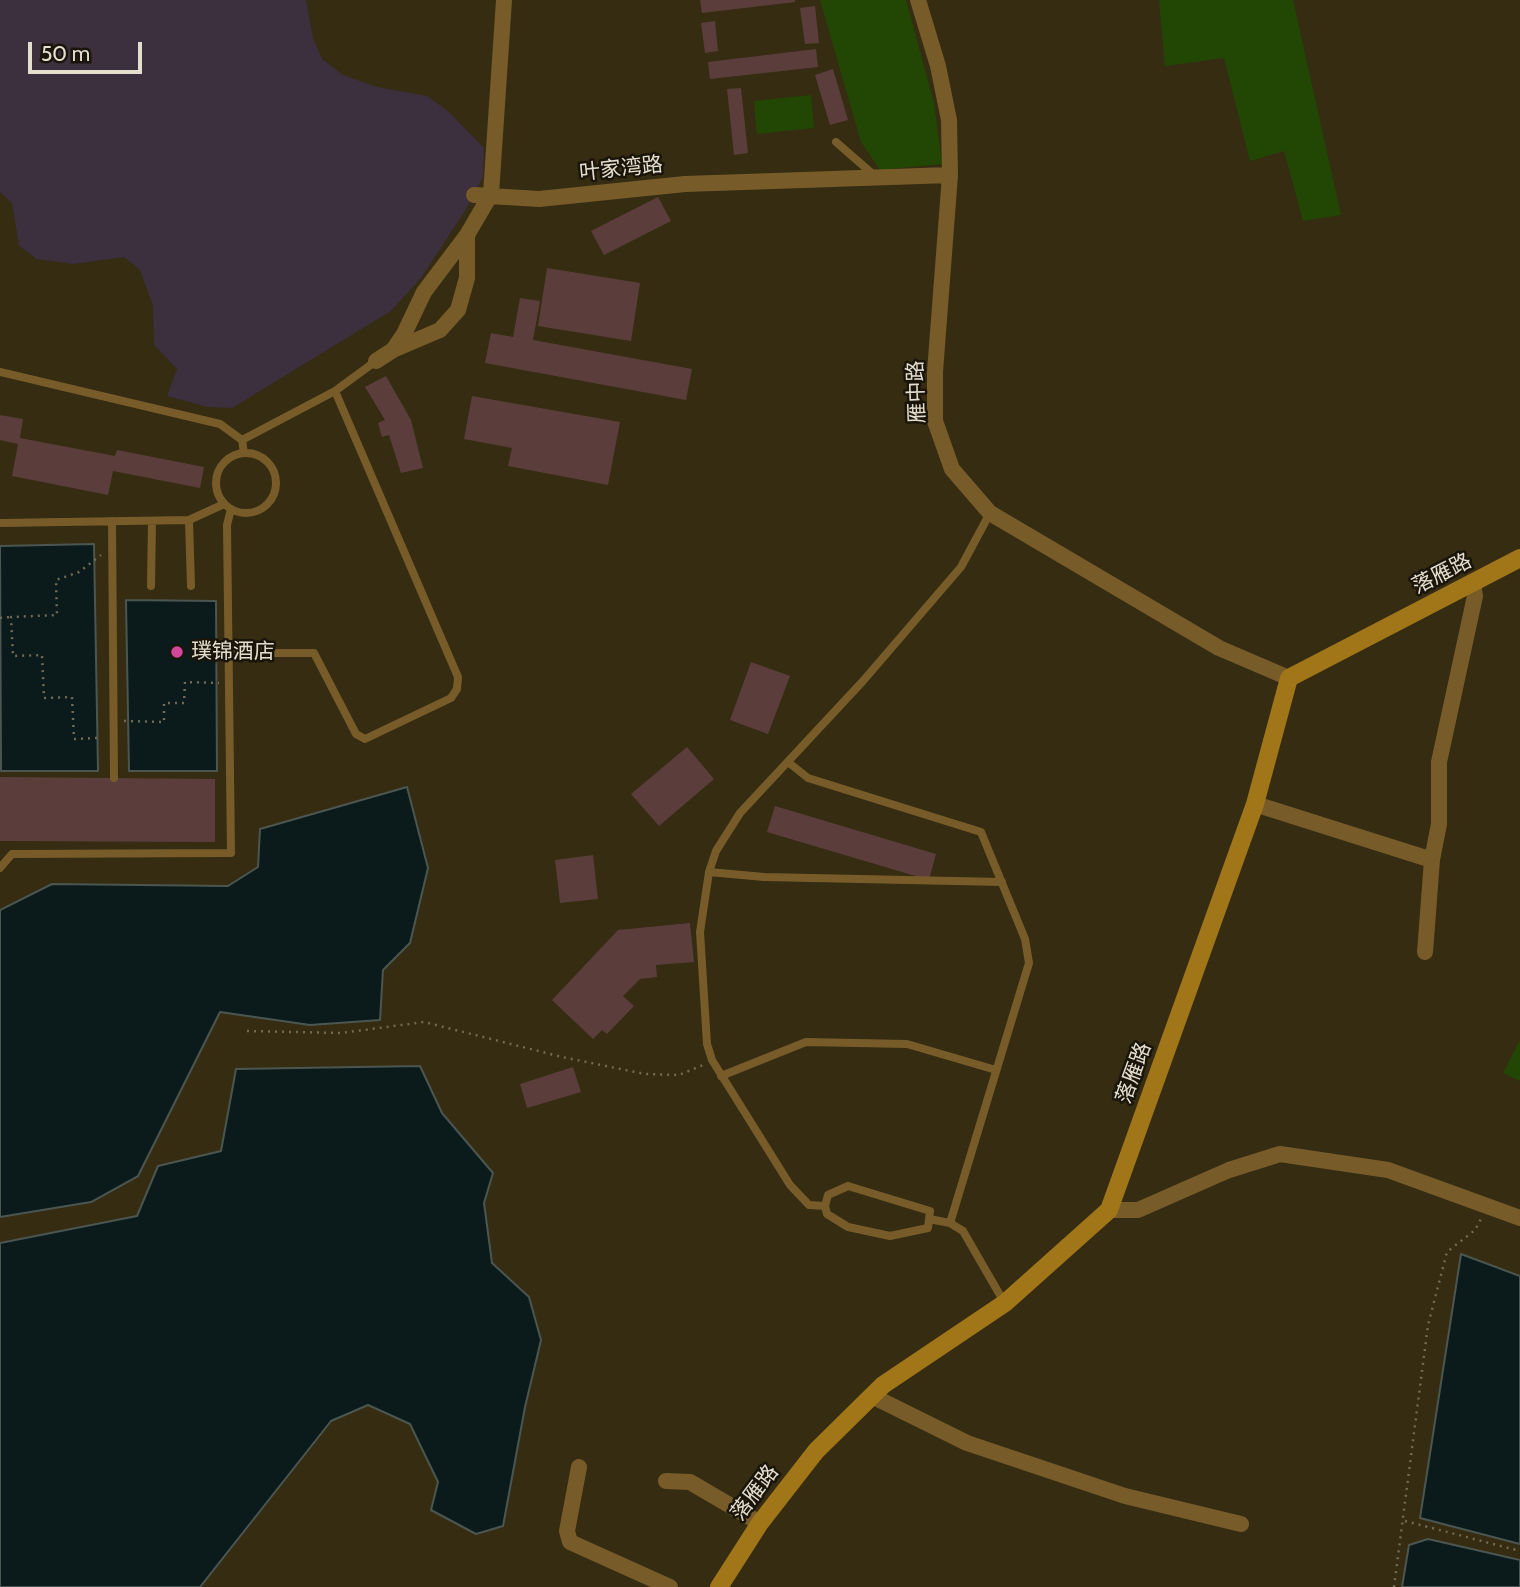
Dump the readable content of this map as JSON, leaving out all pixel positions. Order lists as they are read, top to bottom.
{
  "streets": {
    "street": ["叶家湾路", "雁中路", "落雁路"]
  },
  "crossings": [
    ["叶家湾路", "雁中路"],
    ["雁中路", "落雁路"]
  ],
  "places": ["璞锦酒店"],
  "scale_bar": "50 m"
}
